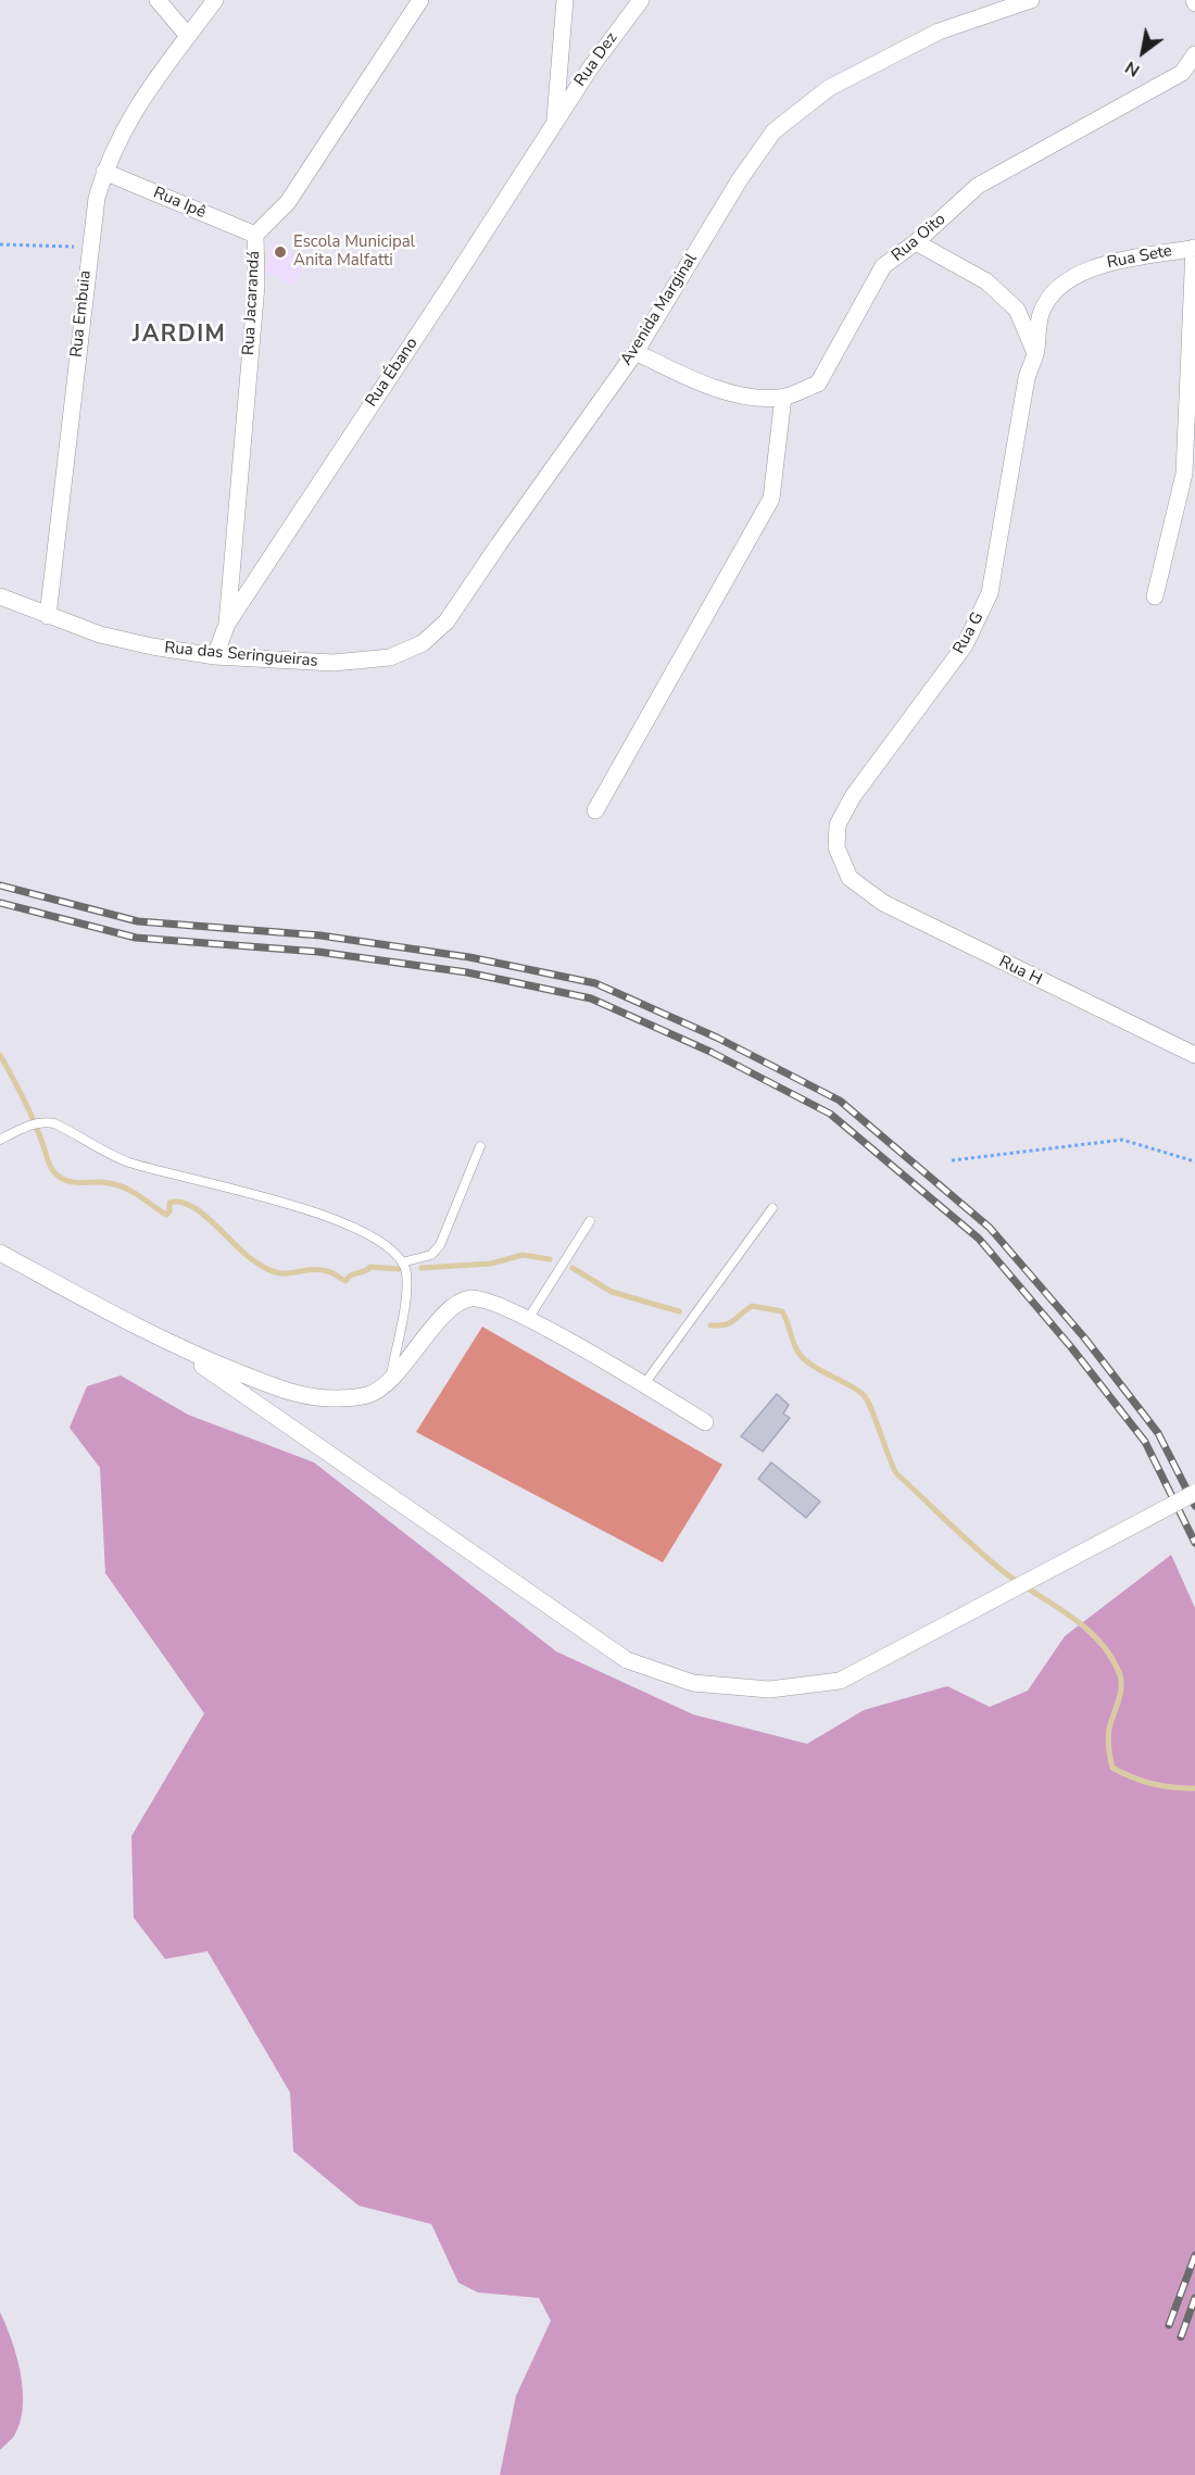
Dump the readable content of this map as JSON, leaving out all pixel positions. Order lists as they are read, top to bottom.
{
  "streets": {
    "street": [
      "Rua Dez",
      "Rua Ipê",
      "Rua Oito",
      "Rua Sete",
      "Rua Jacarandá",
      "Avenida Marginal",
      "Rua Embuia",
      "Rua Ébano",
      "Rua G",
      "Rua das Seringueiras",
      "Rua H"
    ]
  },
  "crossings": [
    ["Rua Dez", "Rua Ébano"],
    ["Rua Ipê", "Rua Jacarandá"],
    ["Rua Ipê", "Rua Embuia"],
    ["Rua Oito", "Avenida Marginal"],
    ["Rua Sete", "Rua G"],
    ["Rua Jacarandá", "Rua Ébano"],
    ["Rua Jacarandá", "Rua das Seringueiras"],
    ["Avenida Marginal", "Rua das Seringueiras"],
    ["Rua Embuia", "Rua das Seringueiras"],
    ["Rua G", "Rua H"]
  ],
  "districts": ["JARDIM"],
  "places": ["Escola Municipal Anita Malfatti"],
  "north": "bottom left"
}
